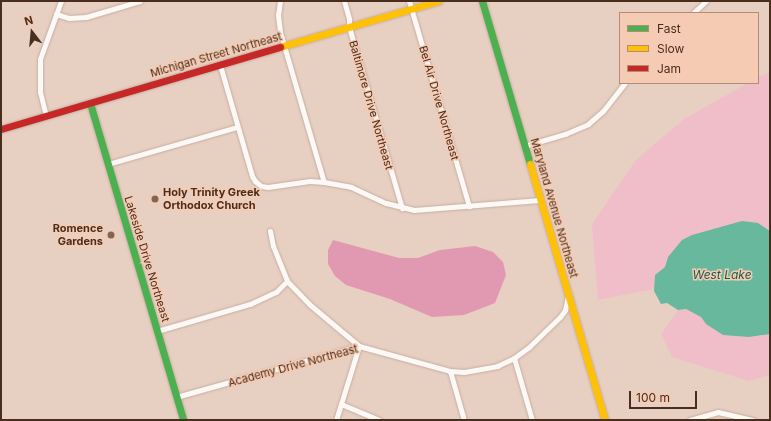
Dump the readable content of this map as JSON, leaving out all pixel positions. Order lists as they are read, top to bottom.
{
  "streets": {
    "street": [
      "Michigan Street Northeast",
      "Bel Air Drive Northeast",
      "Baltimore Drive Northeast",
      "Maryland Avenue Northeast",
      "Lakeside Drive Northeast",
      "Academy Drive Northeast"
    ]
  },
  "crossings": [
    ["Michigan Street Northeast", "Bel Air Drive Northeast"],
    ["Michigan Street Northeast", "Baltimore Drive Northeast"],
    ["Michigan Street Northeast", "Lakeside Drive Northeast"],
    ["Maryland Avenue Northeast", "Academy Drive Northeast"],
    ["Lakeside Drive Northeast", "Academy Drive Northeast"]
  ],
  "water": ["West Lake"],
  "places": ["Holy Trinity Greek Orthodox Church", "Romence Gardens"],
  "legend": ["Fast", "Slow", "Jam"],
  "scale_bar": "100 m",
  "north": "top"
}
